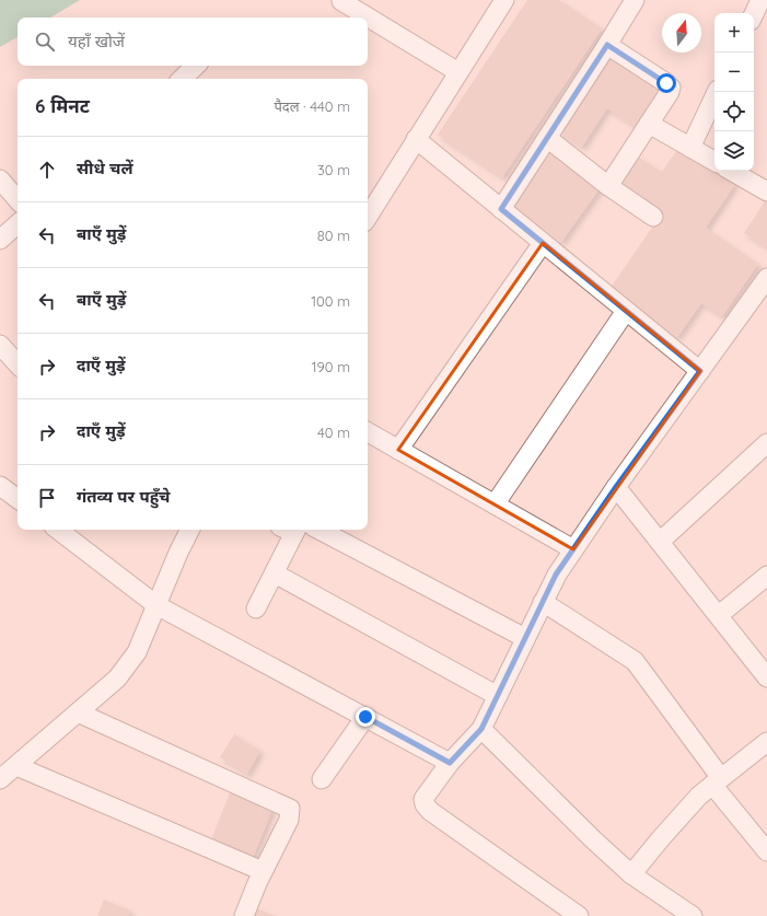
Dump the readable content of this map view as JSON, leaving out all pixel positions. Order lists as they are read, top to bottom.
{
  "north": "top",
  "page": {
    "map_buttons": ["+", "−"],
    "search": "यहाँ खोजें",
    "heading": ["6 मिनट", "पैदल · 440 m"],
    "list": [
      ["सीधे चलें", "30 m"],
      ["बाएँ मुड़ें", "80 m"],
      ["बाएँ मुड़ें", "100 m"],
      ["दाएँ मुड़ें", "190 m"],
      ["दाएँ मुड़ें", "40 m"],
      "गंतव्य पर पहुँचे"
    ]
  }
}
